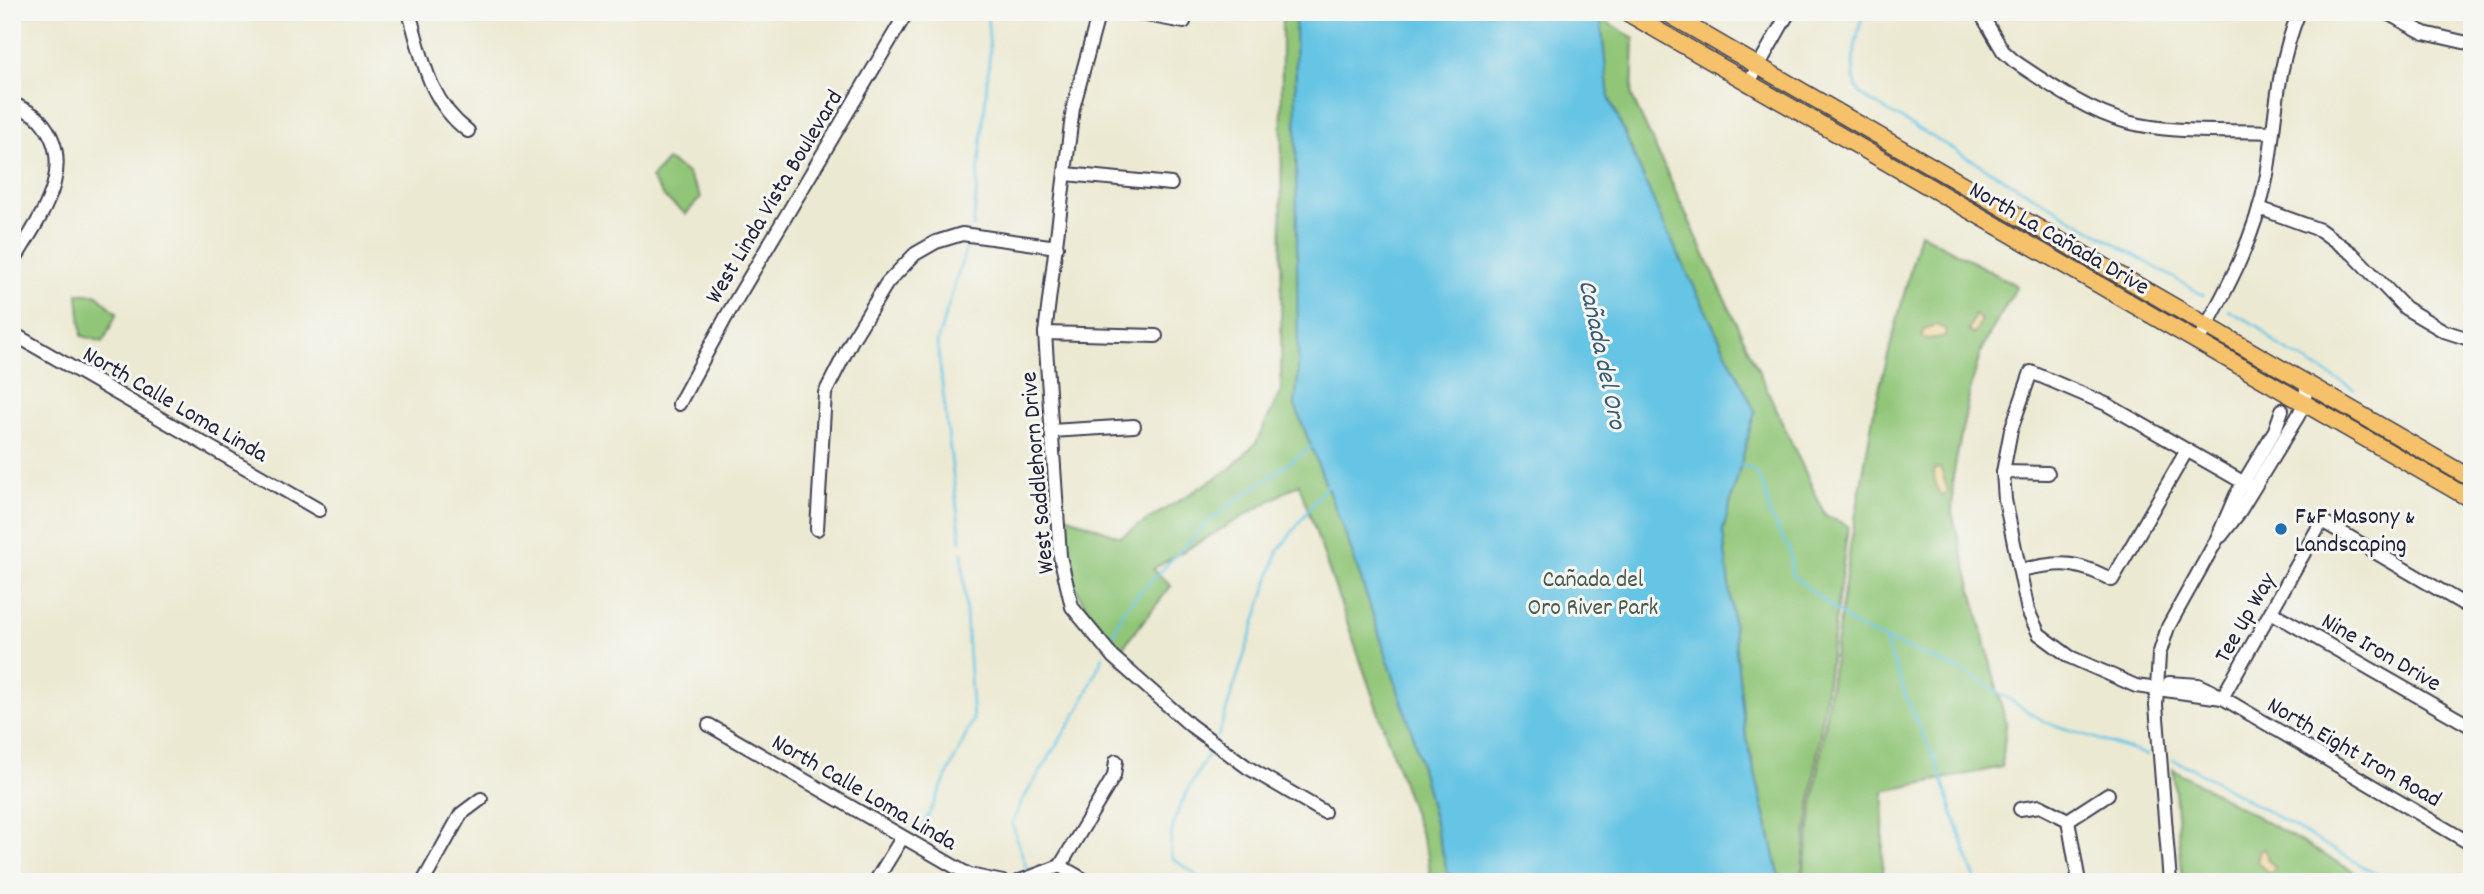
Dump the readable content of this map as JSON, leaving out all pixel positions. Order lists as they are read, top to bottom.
{
  "streets": {
    "main road": ["North La Cañada Drive"],
    "street": [
      "West Linda Vista Boulevard",
      "North Calle Loma Linda",
      "West Saddlehorn Drive",
      "Tee Up Way",
      "Nine Iron Drive",
      "North Eight Iron Road"
    ]
  },
  "crossings": [
    ["Tee Up Way", "Nine Iron Drive"],
    ["Tee Up Way", "North Eight Iron Road"]
  ],
  "water": ["Cañada del Oro"],
  "parks": ["Cañada del Oro River Park"],
  "places": ["F&F Masony & Landscaping"]
}
